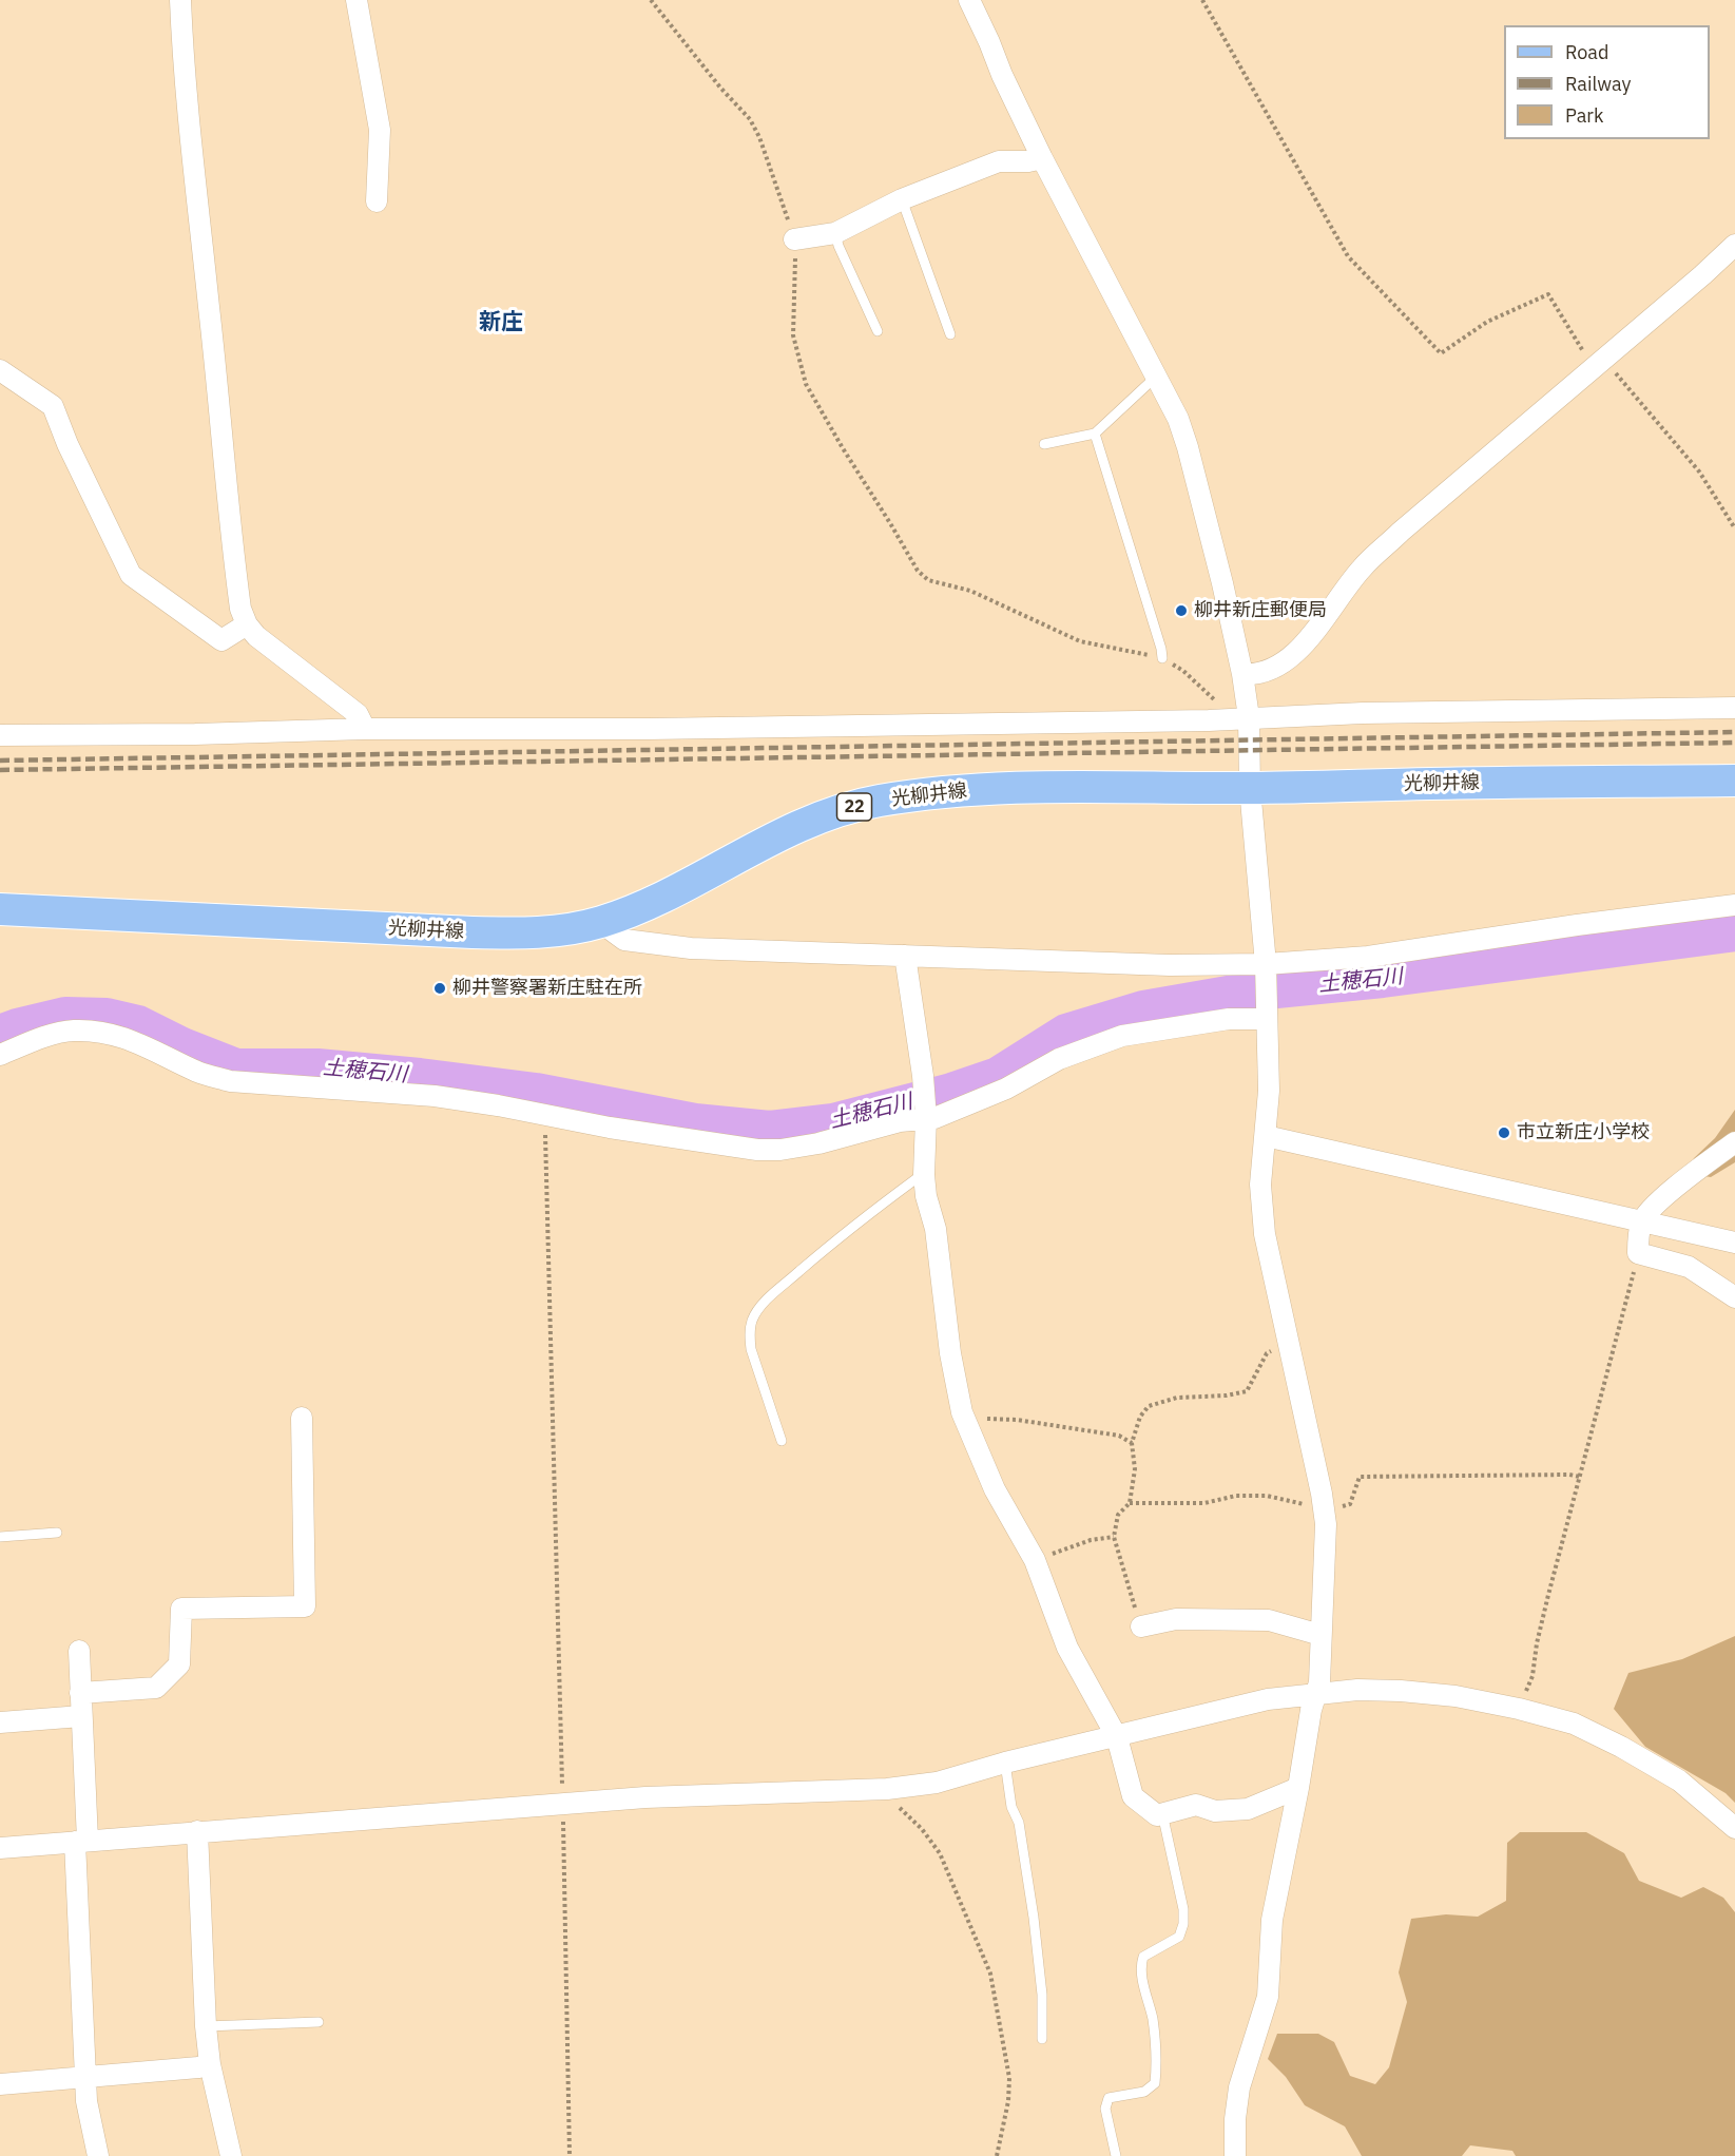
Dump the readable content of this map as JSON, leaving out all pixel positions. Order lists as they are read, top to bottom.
{
  "streets": {
    "main road": ["光柳井線", "22"]
  },
  "districts": ["新庄"],
  "water": ["土穂石川"],
  "places": ["柳井新庄郵便局", "柳井警察署新庄駐在所", "市立新庄小学校"],
  "legend": ["Road", "Railway", "Park"]
}
